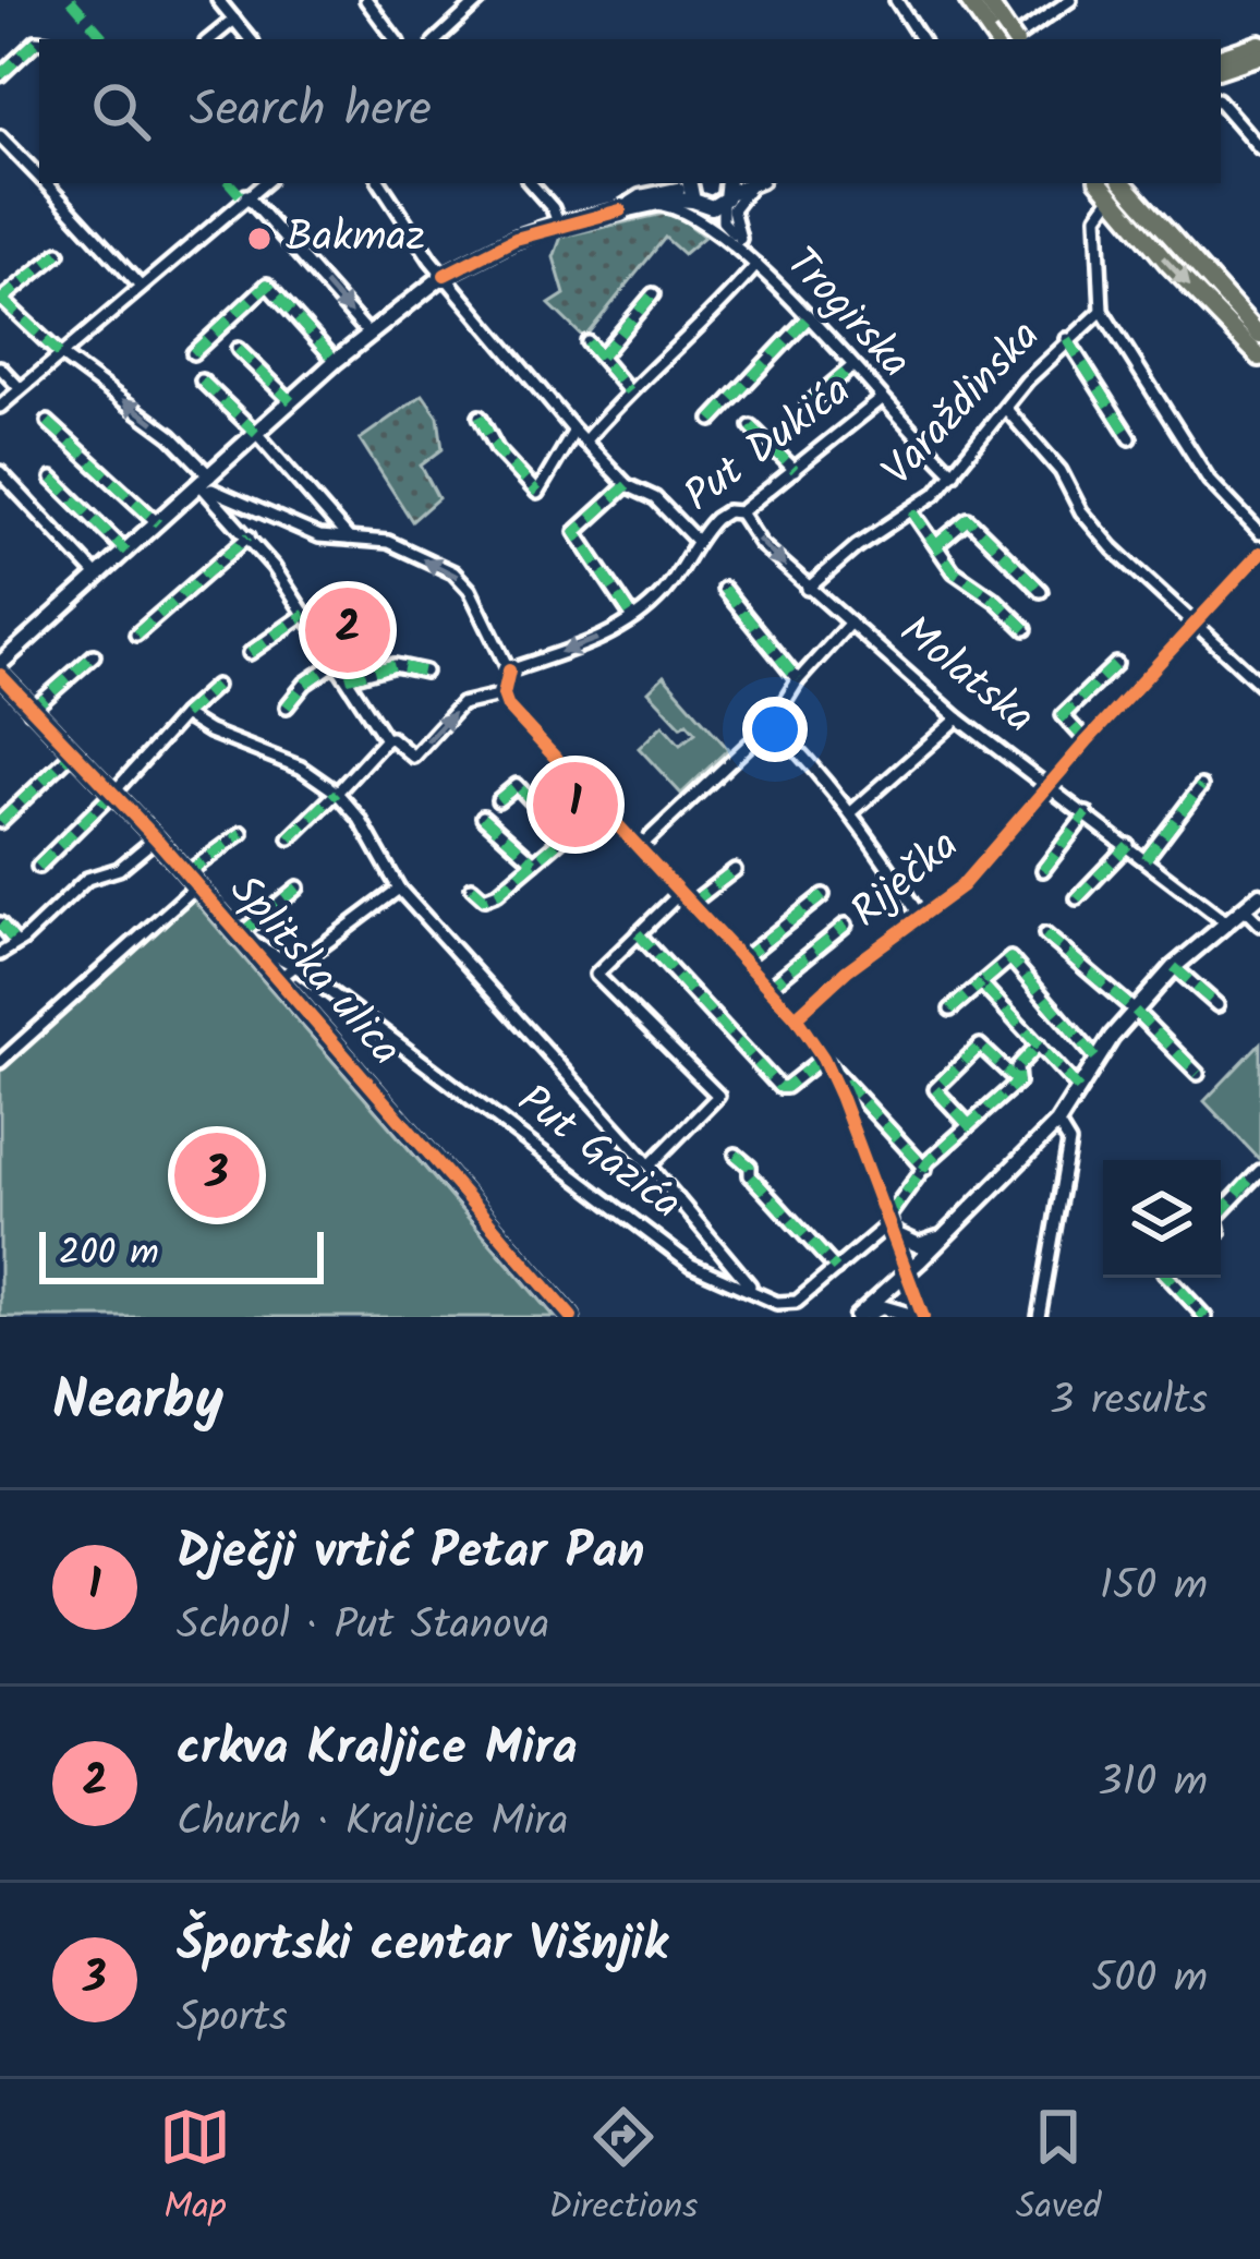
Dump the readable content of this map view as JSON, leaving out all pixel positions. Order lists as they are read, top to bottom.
{
  "streets": {
    "street": [
      "Trogirska",
      "Varaždinska",
      "Put Dukića",
      "Molatska",
      "Riječka",
      "Splitska ulica",
      "Put Gazića"
    ]
  },
  "crossings": [
    ["Trogirska", "Varaždinska"],
    ["Trogirska", "Put Dukića"],
    ["Varaždinska", "Molatska"],
    ["Put Dukića", "Molatska"],
    ["Molatska", "Riječka"],
    ["Splitska ulica", "Put Gazića"]
  ],
  "places": ["Bakmaz"],
  "scale_bar": "200 m",
  "page": {
    "search": "Search here",
    "pins": ["2", "1", "3"],
    "scale": "200 m",
    "heading": ["Nearby", "3 results"],
    "list": [
      {
        "mark": "1",
        "name": "Dječji vrtić Petar Pan",
        "note": "School · Put Stanova",
        "value": "150 m"
      },
      {
        "mark": "2",
        "name": "crkva Kraljice Mira",
        "note": "Church · Kraljice Mira",
        "value": "310 m"
      },
      {
        "mark": "3",
        "name": "Športski centar Višnjik",
        "note": "Sports",
        "value": "500 m"
      }
    ],
    "nav": ["Map", "Directions", "Saved"]
  }
}
